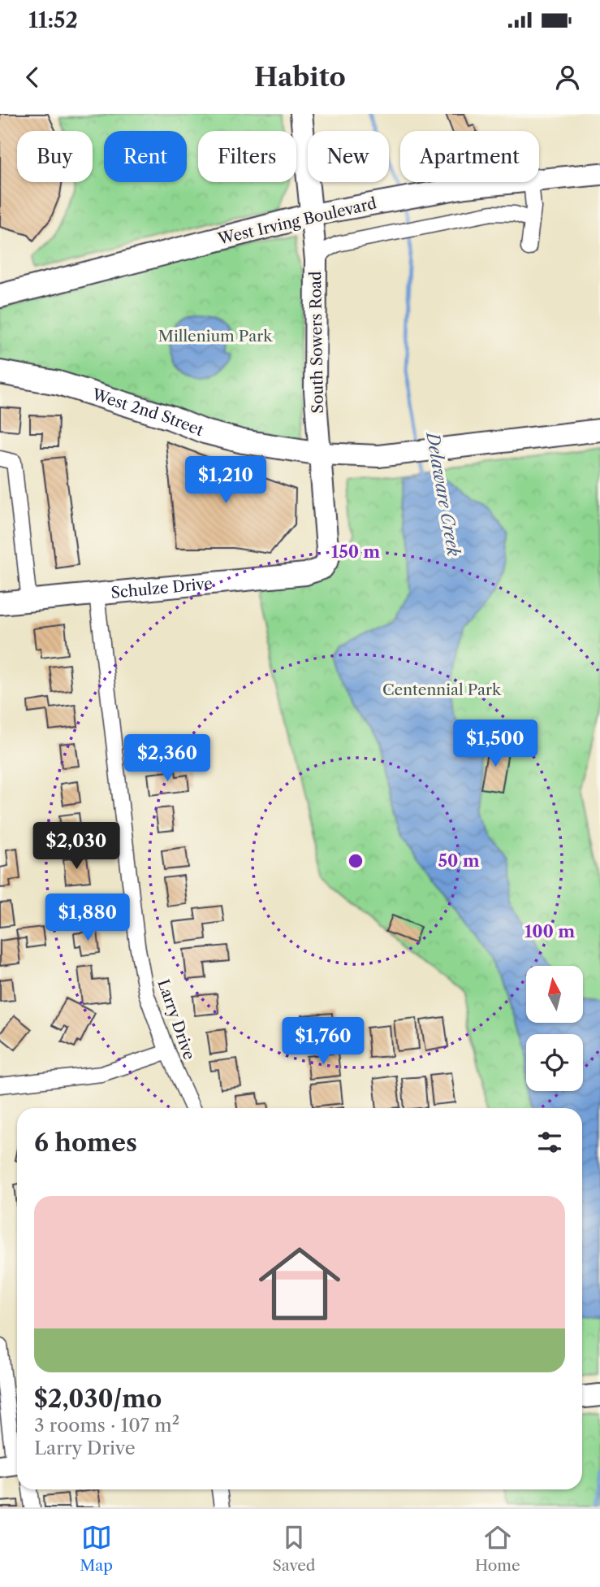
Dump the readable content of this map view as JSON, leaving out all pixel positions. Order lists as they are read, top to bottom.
{
  "streets": {
    "main road": ["West Irving Boulevard", "West 2nd Street"],
    "street": ["South Sowers Road", "Schulze Drive", "Larry Drive"]
  },
  "crossings": [
    ["West Irving Boulevard", "South Sowers Road"],
    ["South Sowers Road", "West 2nd Street"],
    ["South Sowers Road", "Schulze Drive"],
    ["Schulze Drive", "Larry Drive"]
  ],
  "water": ["Delaware Creek"],
  "parks": ["Millenium Park", "Centennial Park"],
  "north": "top",
  "page": {
    "status": "11:52",
    "header": "Habito",
    "chip": [
      "Buy",
      "Rent",
      "Filters",
      "New",
      "Apartment"
    ],
    "price": [
      "$1,210",
      "$1,500",
      "$2,360",
      "$2,030",
      "$1,880",
      "$1,760"
    ],
    "heading": "6 homes",
    "list": [
      {
        "name": "$2,030/mo",
        "note": "3 rooms · 107 m² · Larry Drive"
      }
    ],
    "tabs": ["Map", "Saved", "Home"]
  },
  "rings": ["150 m", "50 m", "100 m"]
}
